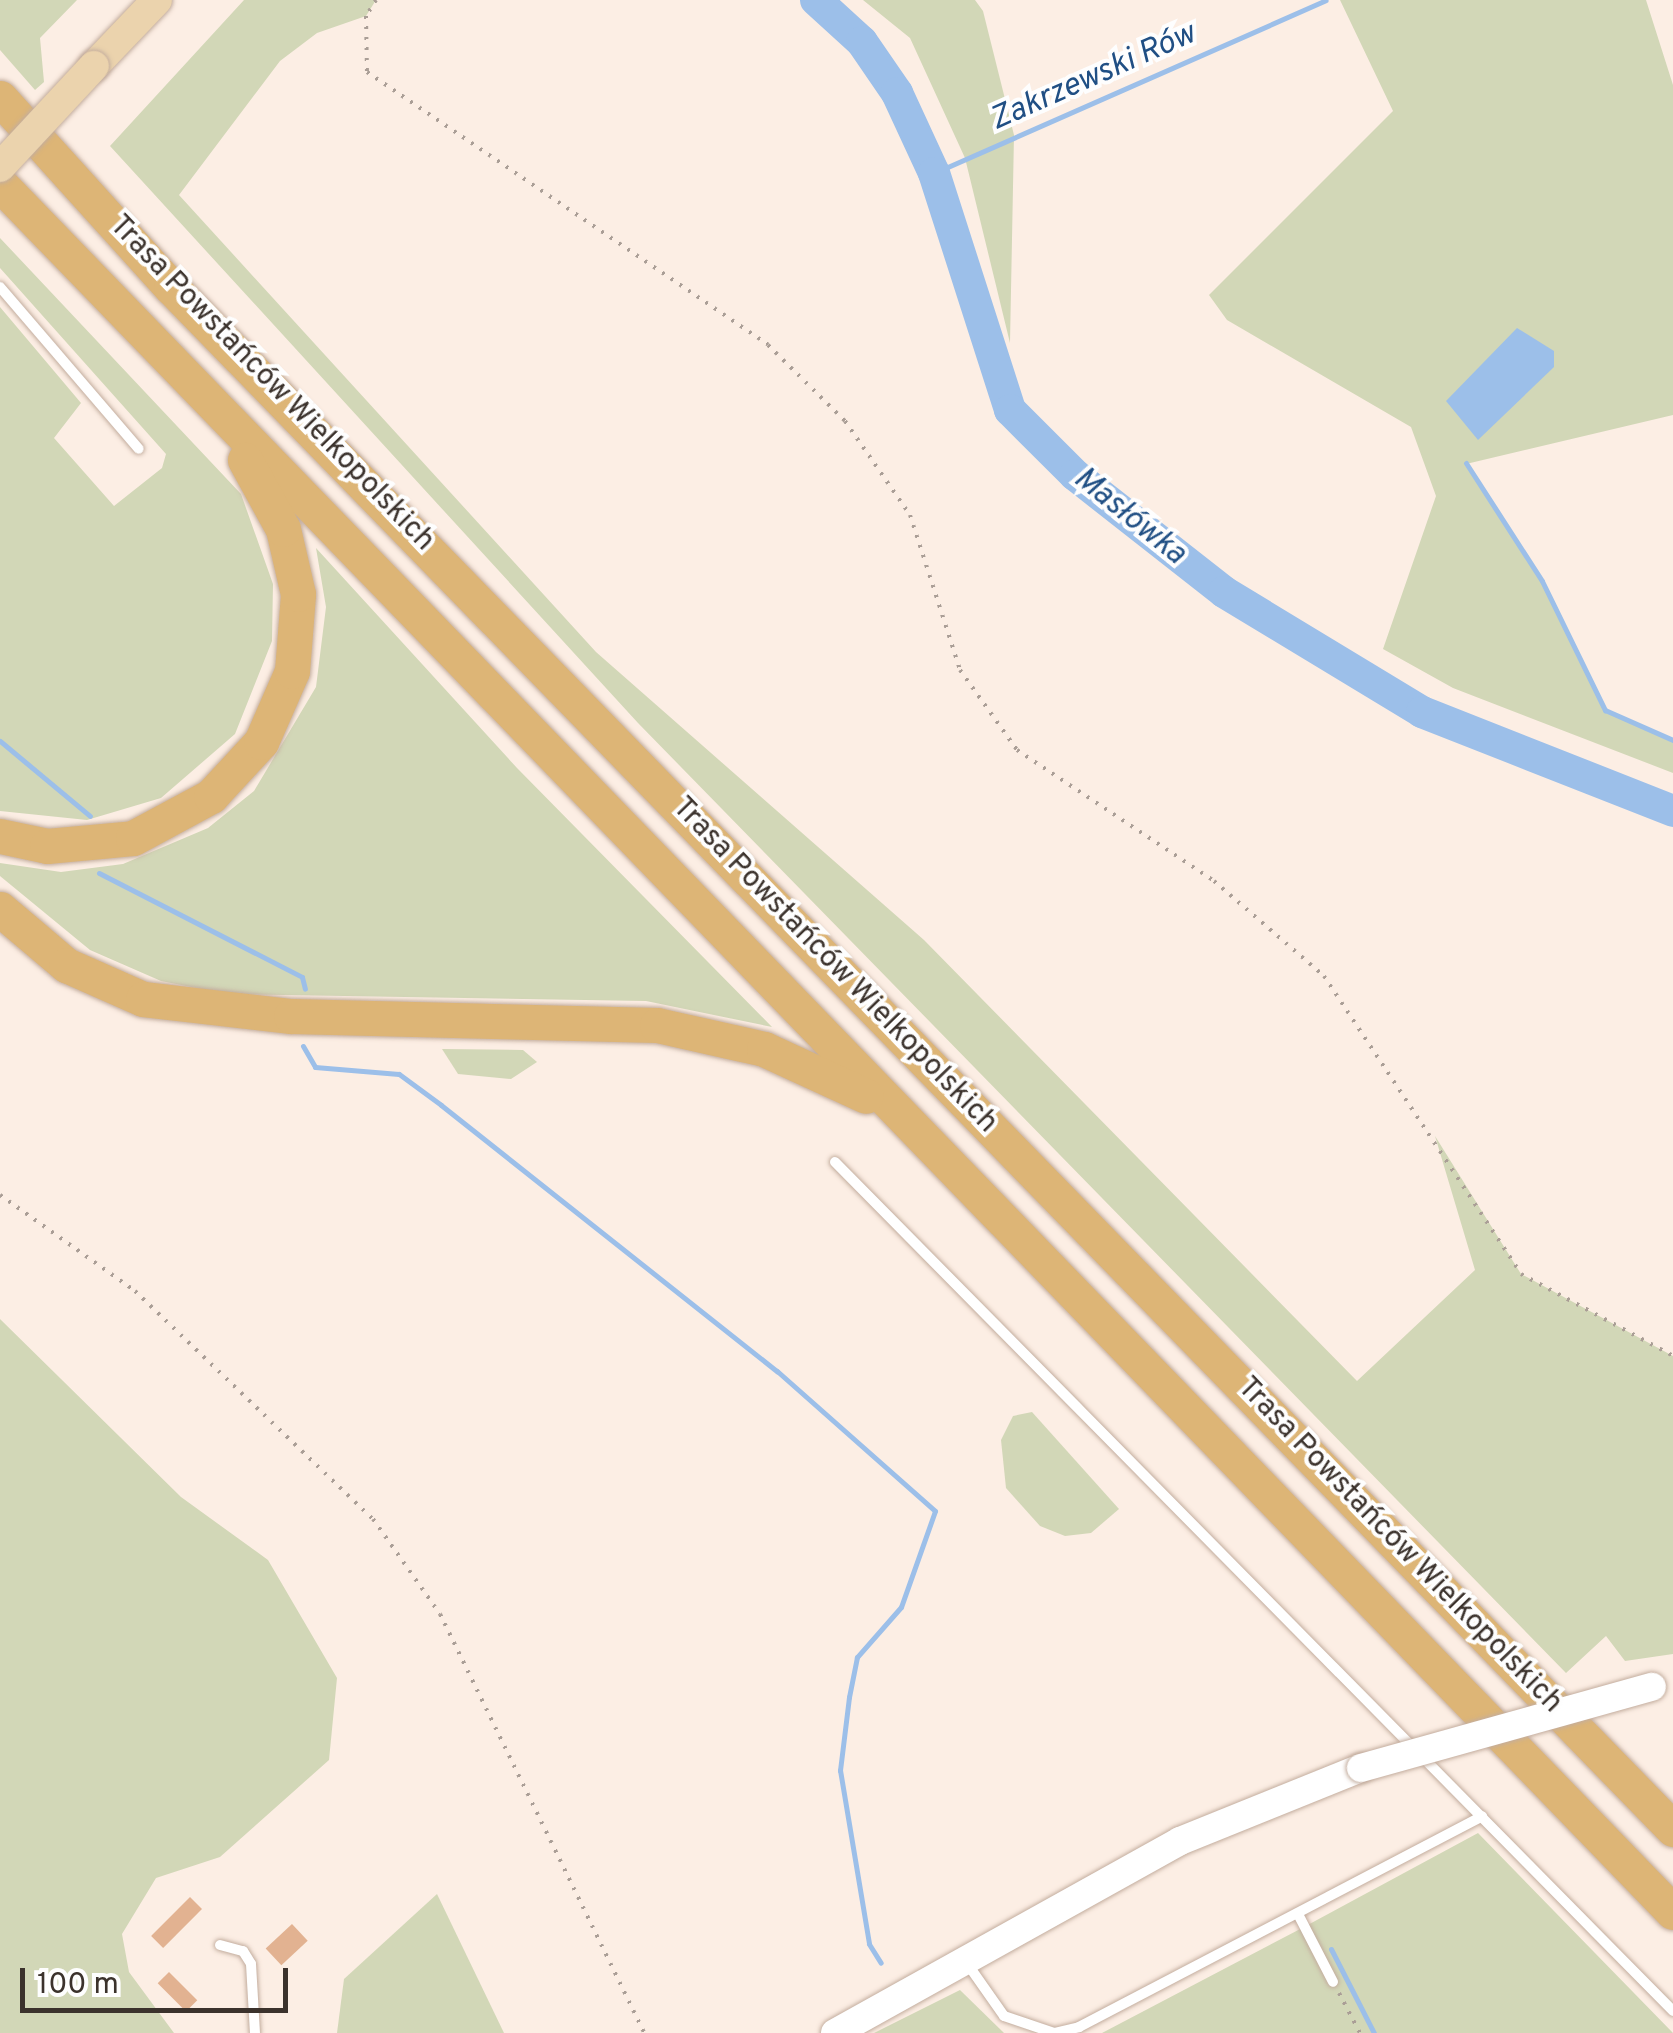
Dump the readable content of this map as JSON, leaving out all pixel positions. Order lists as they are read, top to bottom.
{
  "streets": {
    "highway": ["Trasa Powstańców Wielkopolskich"]
  },
  "water": ["Zakrzewski Rów", "Masłówka"],
  "scale_bar": "100 m"
}
